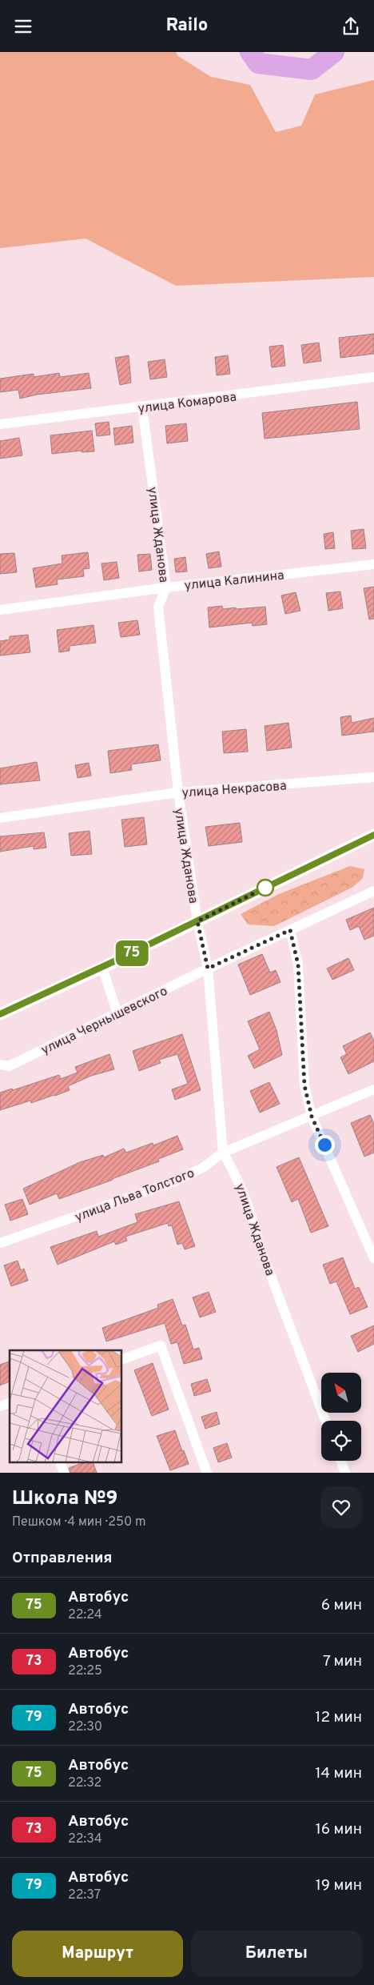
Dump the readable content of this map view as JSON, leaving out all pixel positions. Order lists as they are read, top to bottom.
{
  "streets": {
    "street": [
      "улица Комарова",
      "улица Жданова",
      "улица Калинина",
      "улица Некрасова",
      "улица Чернышевского",
      "улица Льва Толстого"
    ]
  },
  "crossings": [
    ["улица Комарова", "улица Жданова"],
    ["улица Жданова", "улица Калинина"],
    ["улица Жданова", "улица Некрасова"],
    ["улица Жданова", "улица Чернышевского"],
    ["улица Жданова", "улица Льва Толстого"]
  ],
  "lines": ["bus line 75"],
  "north": "top left",
  "page": {
    "header": "Railo",
    "on_map": "75",
    "heading": [
      ["Школа №9", "Пешком · 4 мин · 250 m"],
      "Отправления"
    ],
    "list": [
      {
        "mark": "75",
        "name": "Автобус",
        "note": "22:24",
        "value": "6 мин"
      },
      {
        "mark": "73",
        "name": "Автобус",
        "note": "22:25",
        "value": "7 мин"
      },
      {
        "mark": "79",
        "name": "Автобус",
        "note": "22:30",
        "value": "12 мин"
      },
      {
        "mark": "75",
        "name": "Автобус",
        "note": "22:32",
        "value": "14 мин"
      },
      {
        "mark": "73",
        "name": "Автобус",
        "note": "22:34",
        "value": "16 мин"
      },
      {
        "mark": "79",
        "name": "Автобус",
        "note": "22:37",
        "value": "19 мин"
      }
    ],
    "buttons": ["Маршрут", "Билеты"]
  }
}
